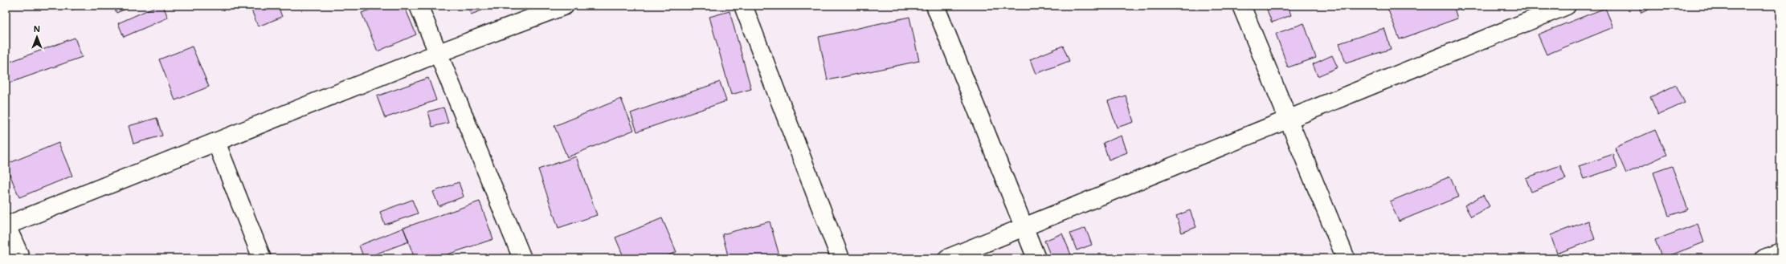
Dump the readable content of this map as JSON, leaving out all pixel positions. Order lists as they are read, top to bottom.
{
  "north": "top"
}
